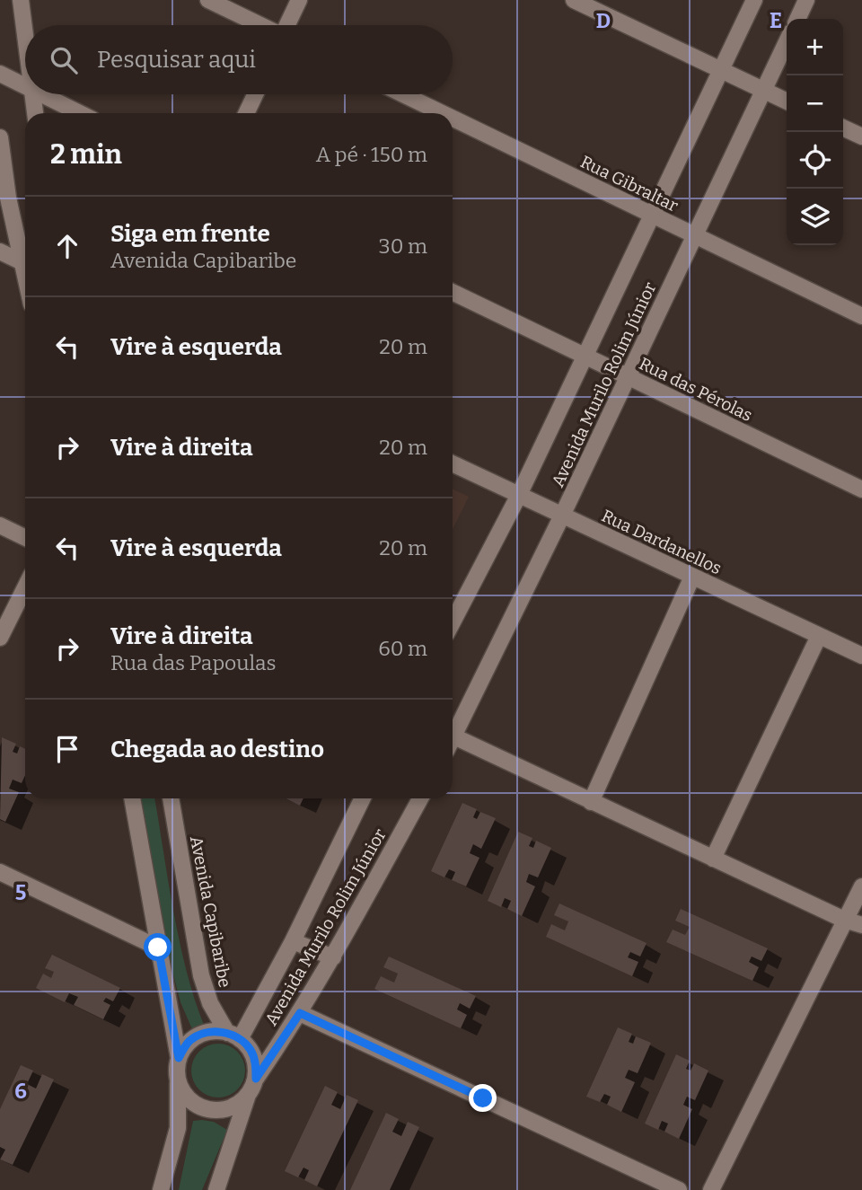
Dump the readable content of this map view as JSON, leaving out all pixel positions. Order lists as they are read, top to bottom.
{
  "streets": {
    "street": [
      "Rua Gibraltar",
      "Avenida Murilo Rolim Júnior",
      "Rua das Pérolas",
      "Rua Dardanellos",
      "Avenida Capibaribe"
    ]
  },
  "crossings": [
    ["Rua Gibraltar", "Avenida Murilo Rolim Júnior"],
    ["Avenida Murilo Rolim Júnior", "Rua das Pérolas"],
    ["Avenida Murilo Rolim Júnior", "Rua Dardanellos"],
    ["Avenida Murilo Rolim Júnior", "Avenida Capibaribe"]
  ],
  "page": {
    "map_buttons": ["+", "−"],
    "search": "Pesquisar aqui",
    "heading": ["2 min", "A pé · 150 m"],
    "list": [
      ["Siga em frente", "Avenida Capibaribe", "30 m"],
      ["Vire à esquerda", "20 m"],
      ["Vire à direita", "20 m"],
      ["Vire à esquerda", "20 m"],
      ["Vire à direita", "Rua das Papoulas", "60 m"],
      "Chegada ao destino"
    ]
  },
  "grid": {
    "columns": ["D", "E"],
    "rows": ["5", "6"]
  }
}
